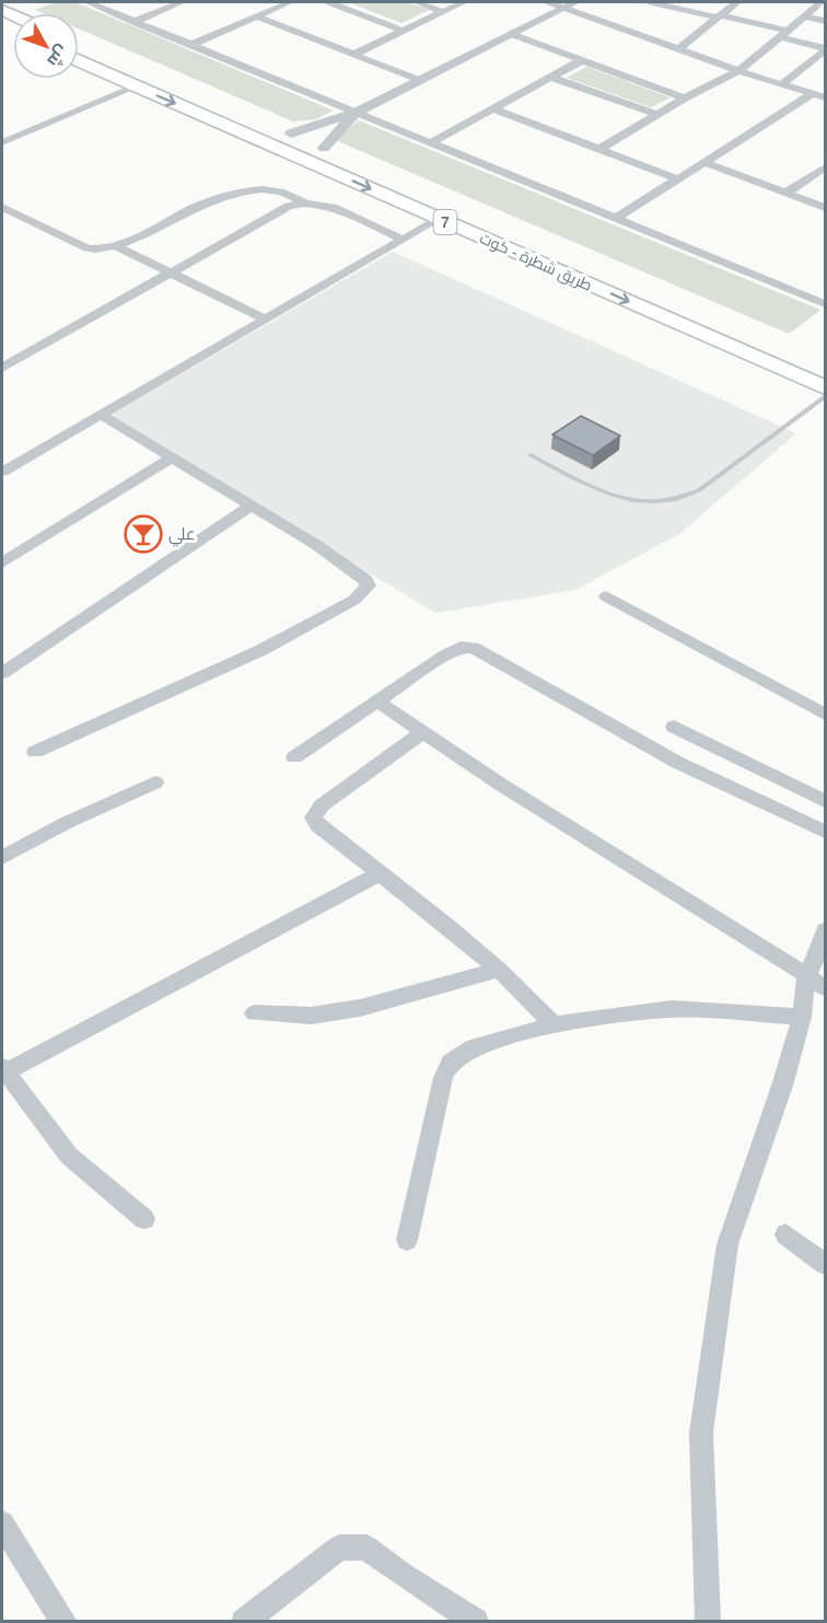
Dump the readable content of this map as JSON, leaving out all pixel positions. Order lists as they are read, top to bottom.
{
  "streets": {
    "highway": ["7", "طريق شطرة - كوت"]
  },
  "places": {
    "bar": ["علي"]
  },
  "north": "bottom right"
}
